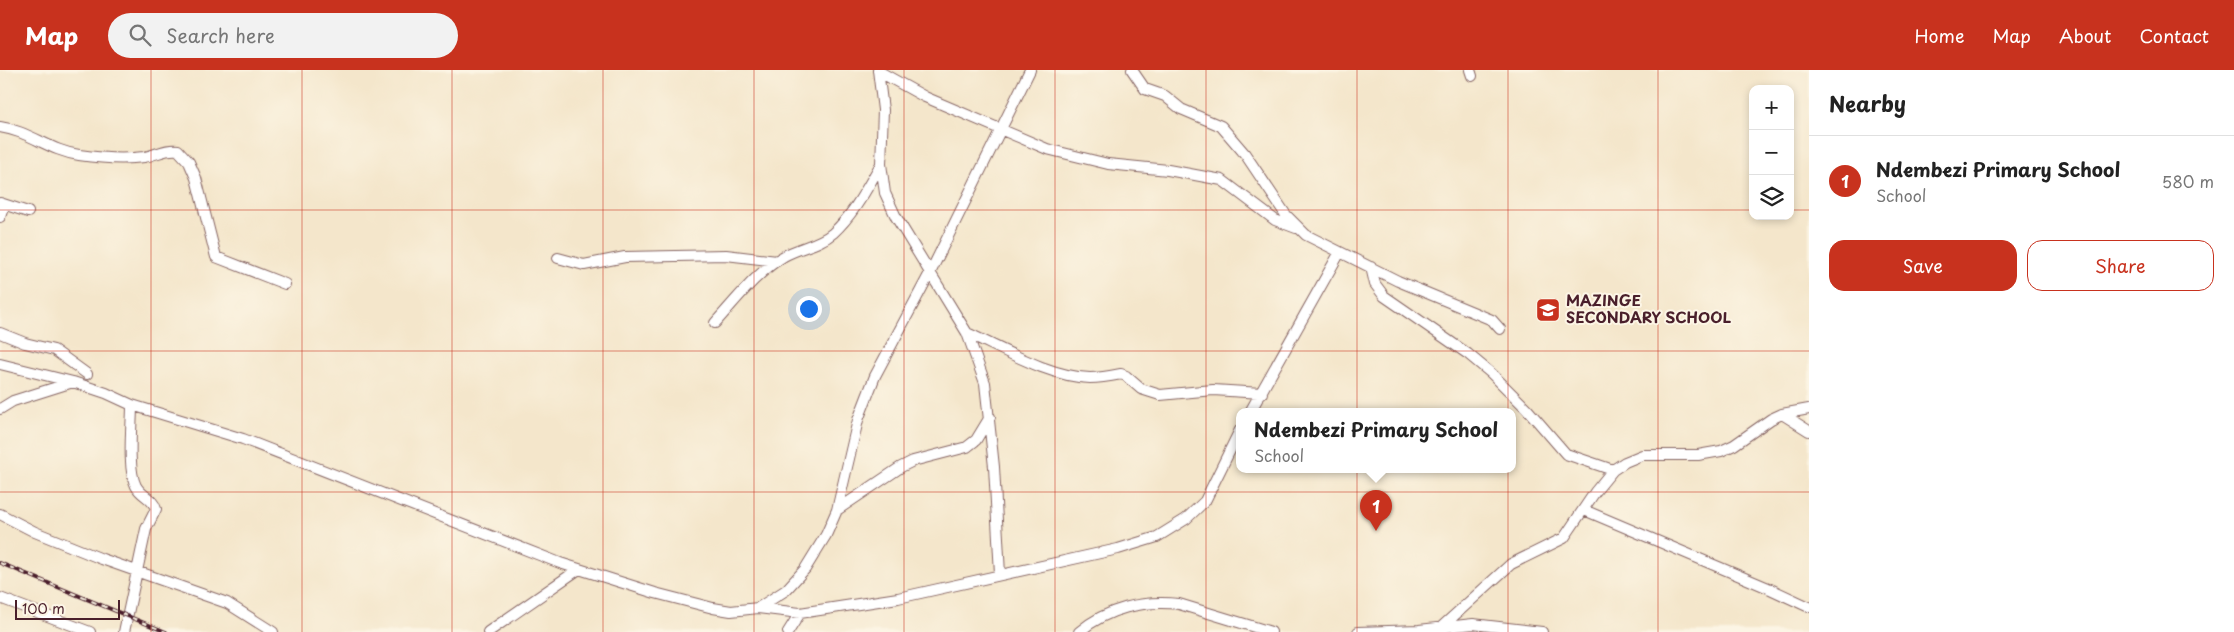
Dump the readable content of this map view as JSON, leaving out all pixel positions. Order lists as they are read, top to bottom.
{
  "places": {
    "school or university": ["MAZINGE SECONDARY SCHOOL"]
  },
  "scale_bar": "100 m",
  "page": {
    "header": "Map",
    "search": "Search here",
    "nav": [
      "Home",
      "Map",
      "About",
      "Contact"
    ],
    "heading": "Nearby",
    "map_buttons": ["+", "−"],
    "list": [
      {
        "mark": "1",
        "name": "Ndembezi Primary School",
        "note": "School",
        "value": "580 m"
      }
    ],
    "buttons": ["Save", "Share"],
    "popup": ["Ndembezi Primary School", "School"],
    "pins": "1",
    "scale": "100 m"
  }
}
